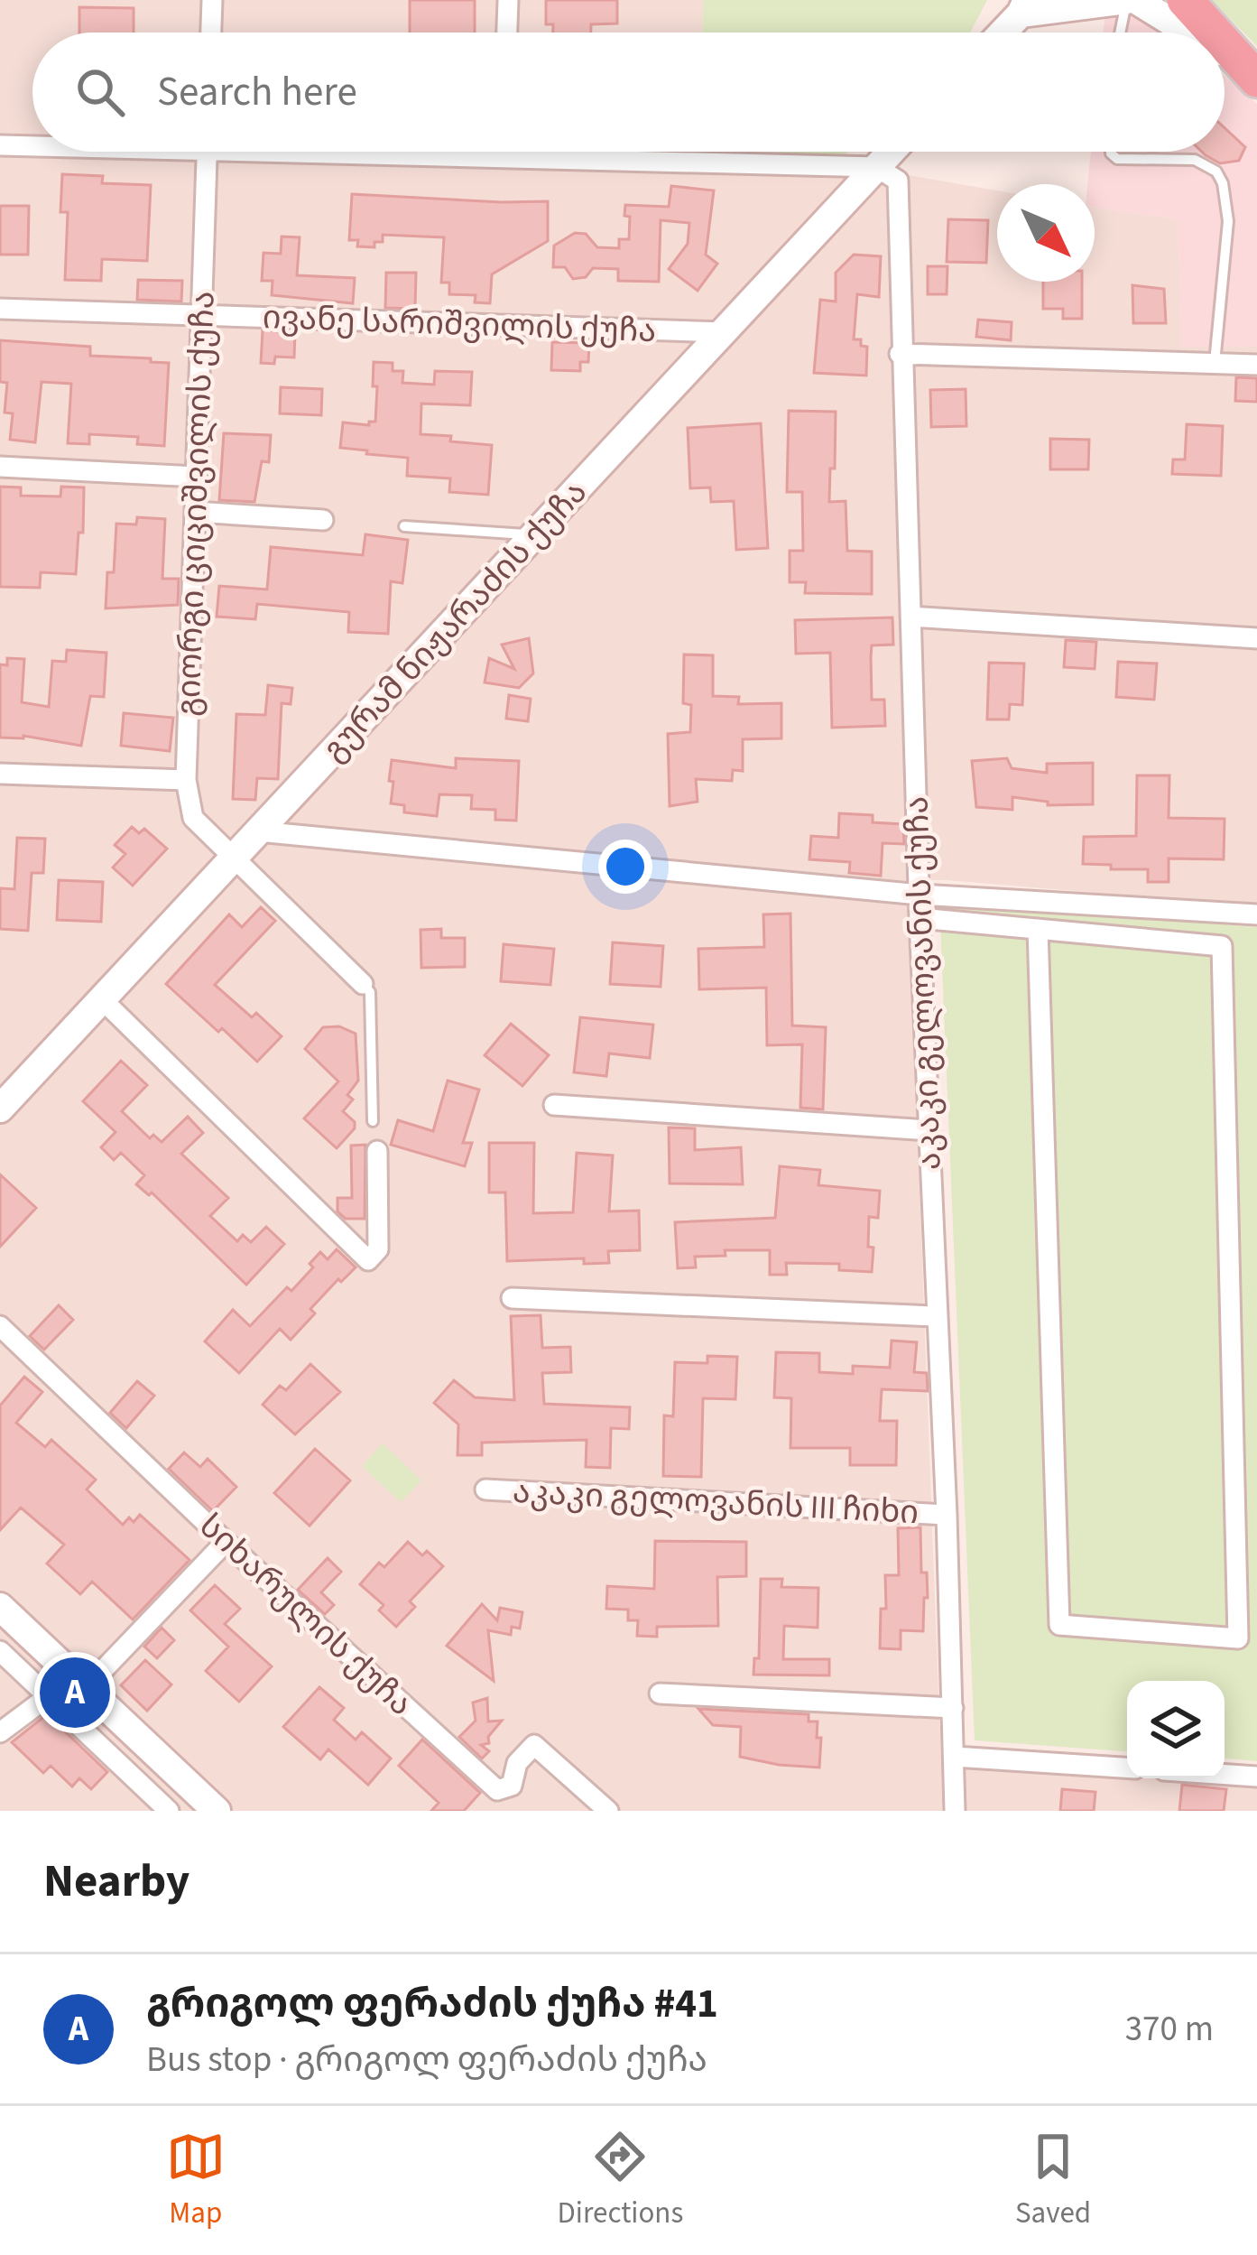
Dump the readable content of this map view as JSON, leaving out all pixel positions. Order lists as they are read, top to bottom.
{
  "streets": {
    "street": [
      "ივანე სარიშვილის ქუჩა",
      "გიორგი ციციშვილის ქუჩა",
      "გურამ ნიჟარაძის ქუჩა",
      "აკაკი გელოვანის ქუჩა",
      "აკაკი გელოვანის III ჩიხი",
      "სიხარულის ქუჩა"
    ]
  },
  "crossings": [
    ["ივანე სარიშვილის ქუჩა", "გიორგი ციციშვილის ქუჩა"],
    ["ივანე სარიშვილის ქუჩა", "გურამ ნიჟარაძის ქუჩა"],
    ["გიორგი ციციშვილის ქუჩა", "გურამ ნიჟარაძის ქუჩა"],
    ["გურამ ნიჟარაძის ქუჩა", "აკაკი გელოვანის ქუჩა"],
    ["აკაკი გელოვანის ქუჩა", "აკაკი გელოვანის III ჩიხი"]
  ],
  "north": "bottom right",
  "page": {
    "search": "Search here",
    "pins": "A",
    "heading": "Nearby",
    "list": [
      {
        "mark": "A",
        "name": "გრიგოლ ფერაძის ქუჩა #41",
        "note": "Bus stop · გრიგოლ ფერაძის ქუჩა",
        "value": "370 m"
      }
    ],
    "nav": ["Map", "Directions", "Saved"]
  }
}
